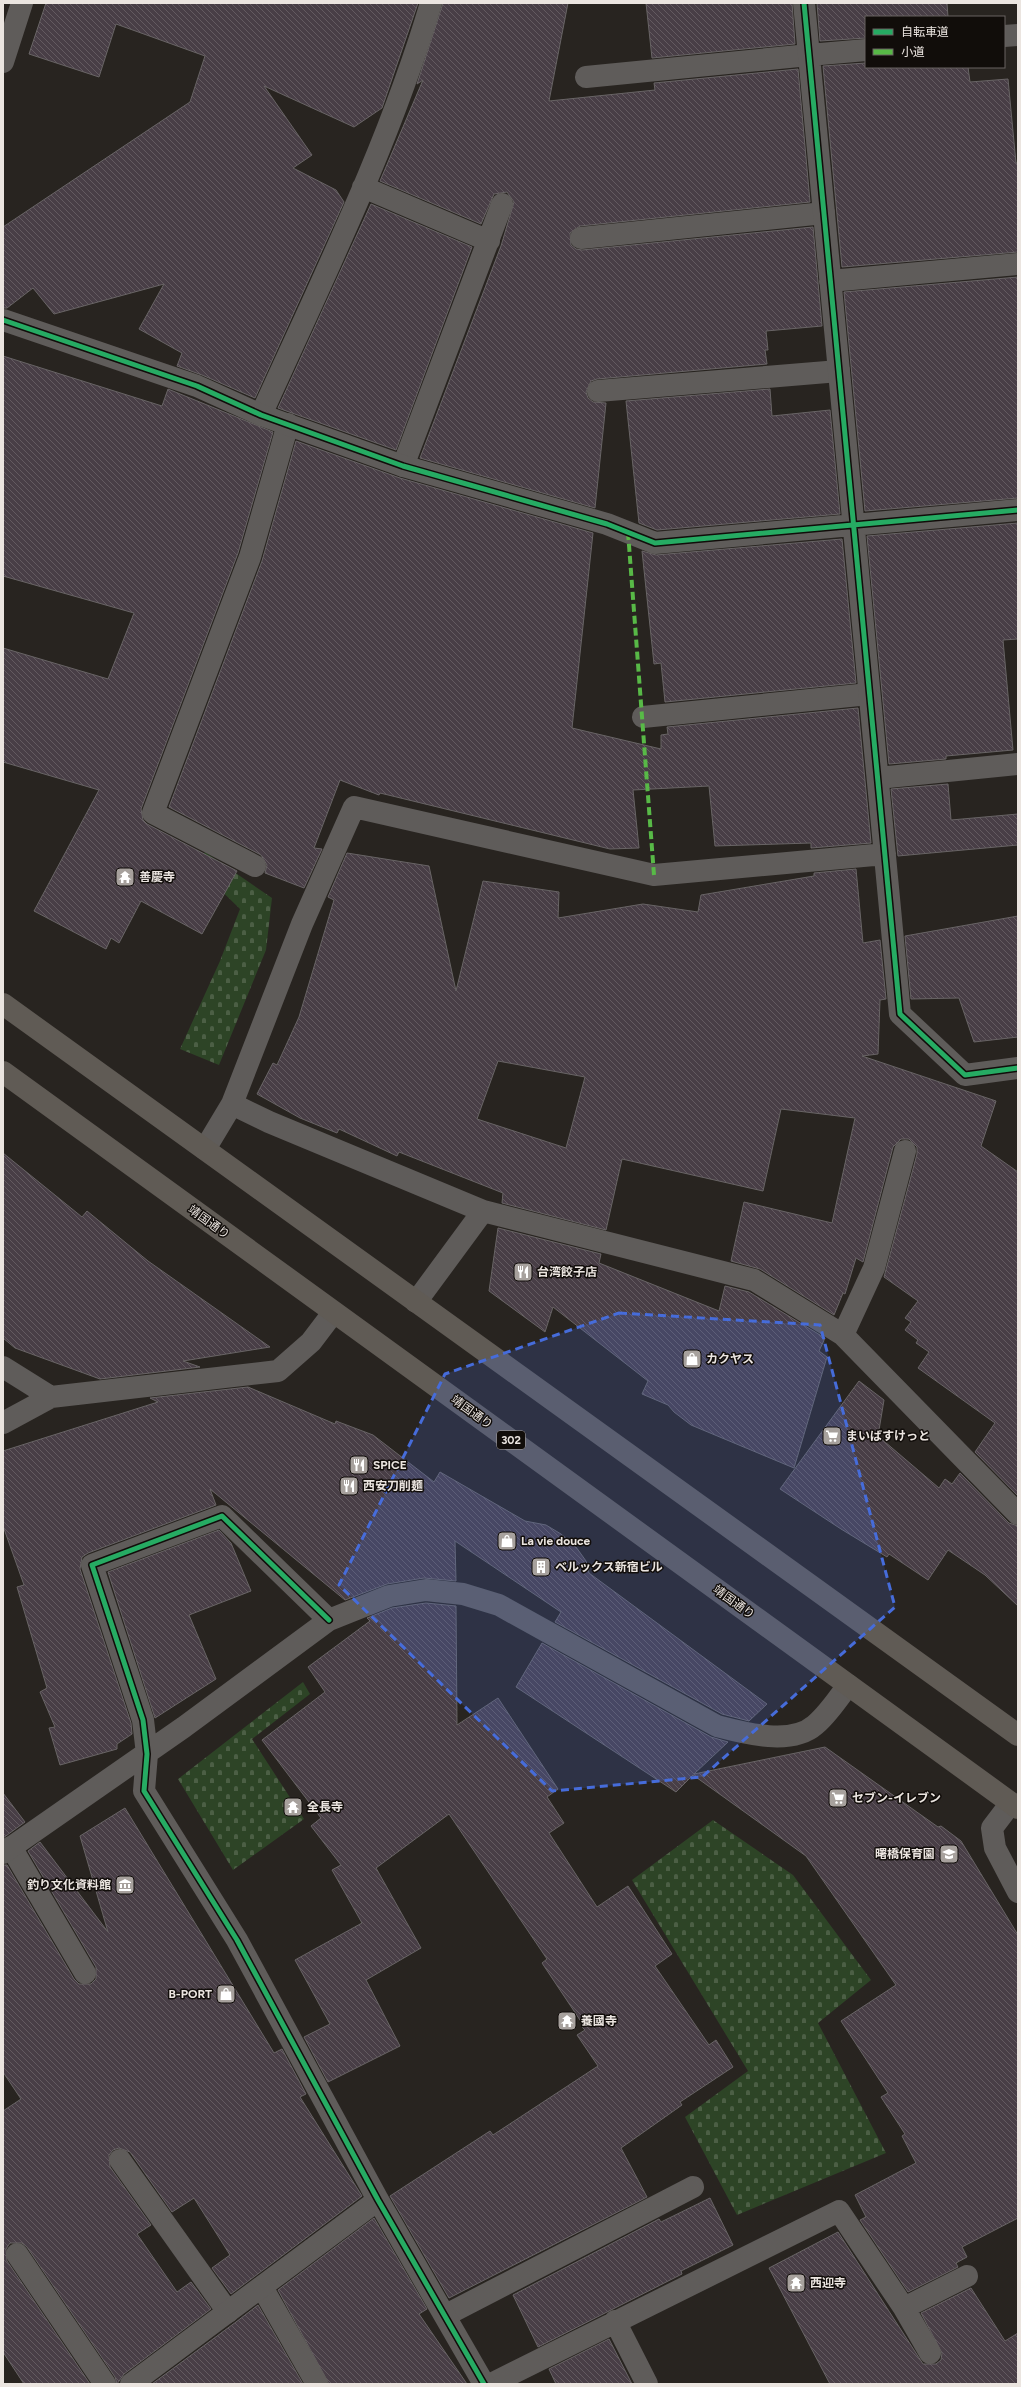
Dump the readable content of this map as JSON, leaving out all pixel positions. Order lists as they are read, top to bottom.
{
  "streets": {
    "main road": ["靖国通り", "302"]
  },
  "places": {
    "temple": [
      "善慶寺",
      "全長寺",
      "養國寺",
      "西迎寺"
    ],
    "restaurant": ["台湾餃子店", "SPICE", "西安刀削麺"],
    "shop": ["カクヤス", "La vie douce", "B-PORT"],
    "supermarket": ["まいばすけっと", "セブン-イレブン"],
    "building": ["ベルックス新宿ビル"],
    "school or university": ["曙橋保育園"],
    "museum": ["釣り文化資料館"]
  },
  "legend": ["自転車道", "小道"]
}
